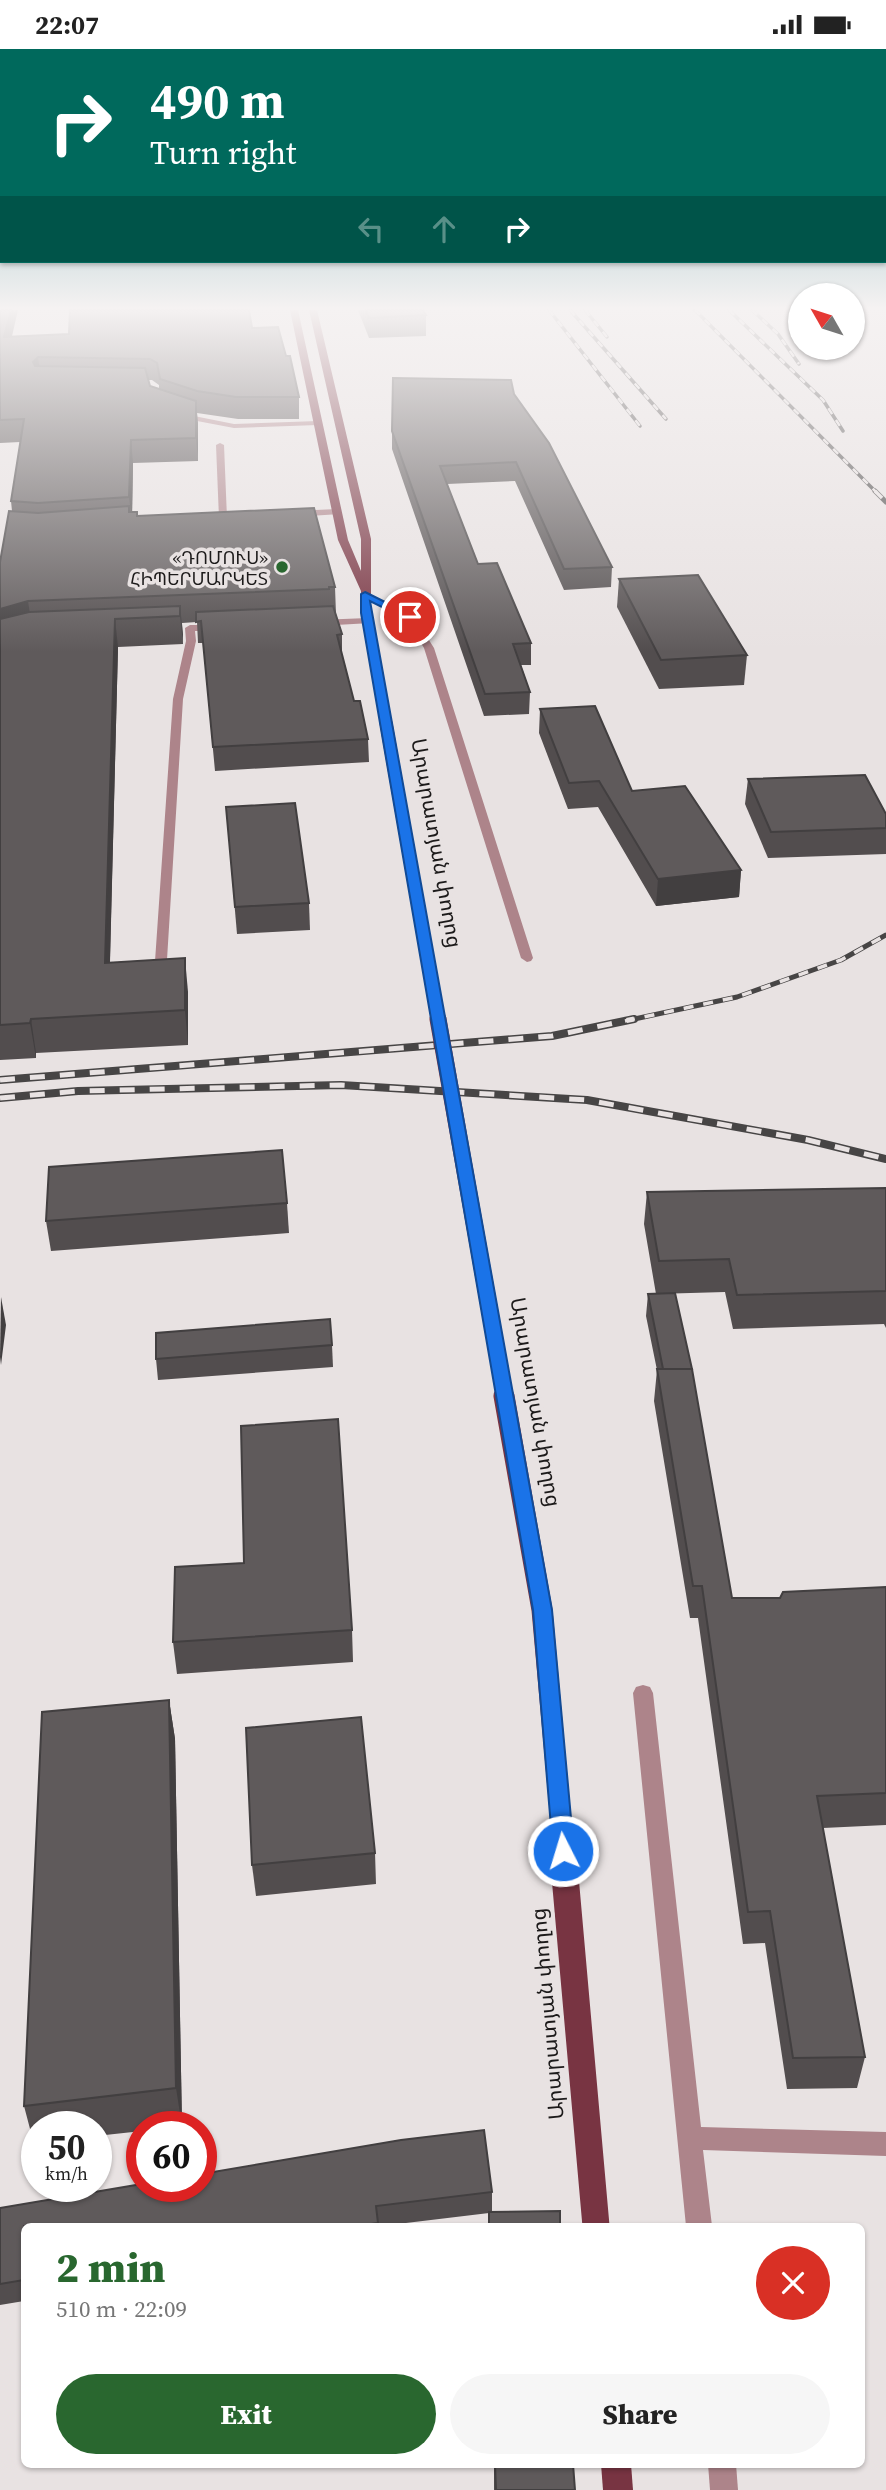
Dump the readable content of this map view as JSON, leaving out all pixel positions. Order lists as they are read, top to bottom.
{
  "streets": {
    "main road": ["Արարատյան փողոց"]
  },
  "places": ["«ԴՈՄՈՒՍ» ՀԻՊԵՐՄԱՐԿԵՏ"],
  "north": "top left",
  "page": {
    "status": "22:07",
    "turn": ["490 m", "Turn right"],
    "speed": "50 km/h",
    "limit": "60",
    "heading": ["2 min", "510 m · 22:09"],
    "buttons": ["Exit", "Share"]
  }
}
